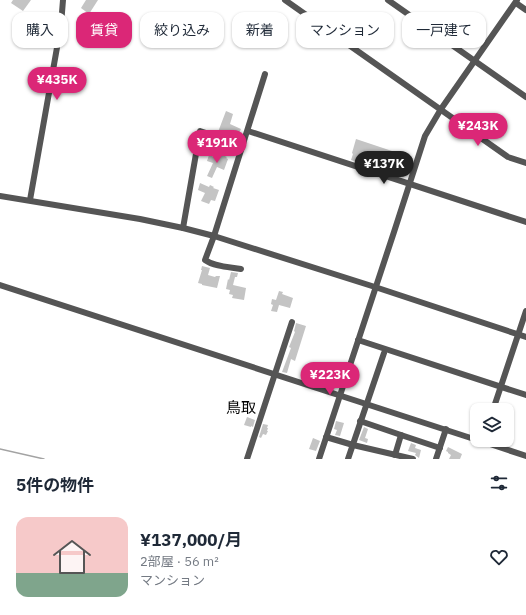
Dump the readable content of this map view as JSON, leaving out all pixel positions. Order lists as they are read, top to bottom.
{
  "districts": ["鳥取"],
  "page": {
    "chip": [
      "購入",
      "賃貸",
      "絞り込み",
      "新着",
      "マンション",
      "一戸建て"
    ],
    "price": [
      "¥435K",
      "¥243K",
      "¥191K",
      "¥137K",
      "¥223K"
    ],
    "heading": "5件の物件",
    "list": [
      {
        "name": "¥137,000/月",
        "note": "2部屋 · 56 m² · マンション"
      }
    ]
  }
}
